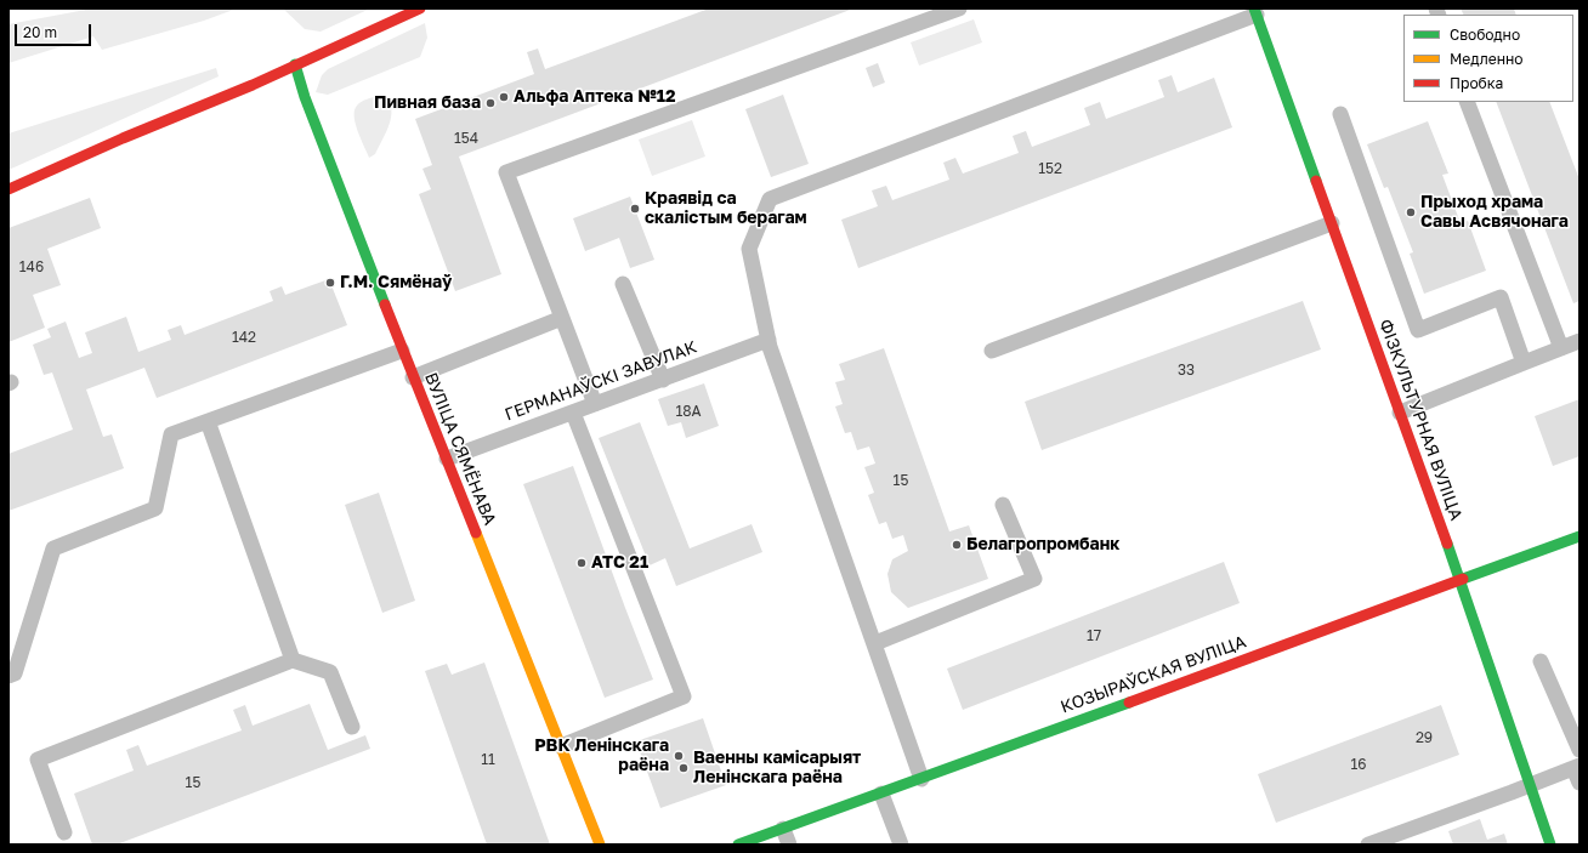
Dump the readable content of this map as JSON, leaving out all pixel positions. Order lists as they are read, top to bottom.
{
  "streets": {
    "street": ["ФІЗКУЛЬТУРНАЯ ВУЛІЦА", "ВУЛІЦА СЯМЁНАВА", "КОЗЫРАЎСКАЯ ВУЛІЦА"],
    "lane": ["ГЕРМАНАЎСКІ ЗАВУЛАК"]
  },
  "crossings": [
    ["ГЕРМАНАЎСКІ ЗАВУЛАК", "ВУЛІЦА СЯМЁНАВА"],
    ["ФІЗКУЛЬТУРНАЯ ВУЛІЦА", "КОЗЫРАЎСКАЯ ВУЛІЦА"]
  ],
  "places": [
    "Альфа Аптека №12",
    "Пивная база",
    "Краявід са скалістым берагам",
    "Прыход храма Савы Асвячонага",
    "Г.М. Сямёнаў",
    "Белагропромбанк",
    "АТС 21",
    "РВК Ленінскага раёна",
    "Ваенны камісарыят Ленінскага раёна"
  ],
  "house_numbers": [
    "154",
    "152",
    "146",
    "142",
    "33",
    "18А",
    "15",
    "17",
    "29",
    "11",
    "16",
    "15"
  ],
  "legend": ["Свободно", "Медленно", "Пробка"],
  "scale_bar": "20 m"
}
